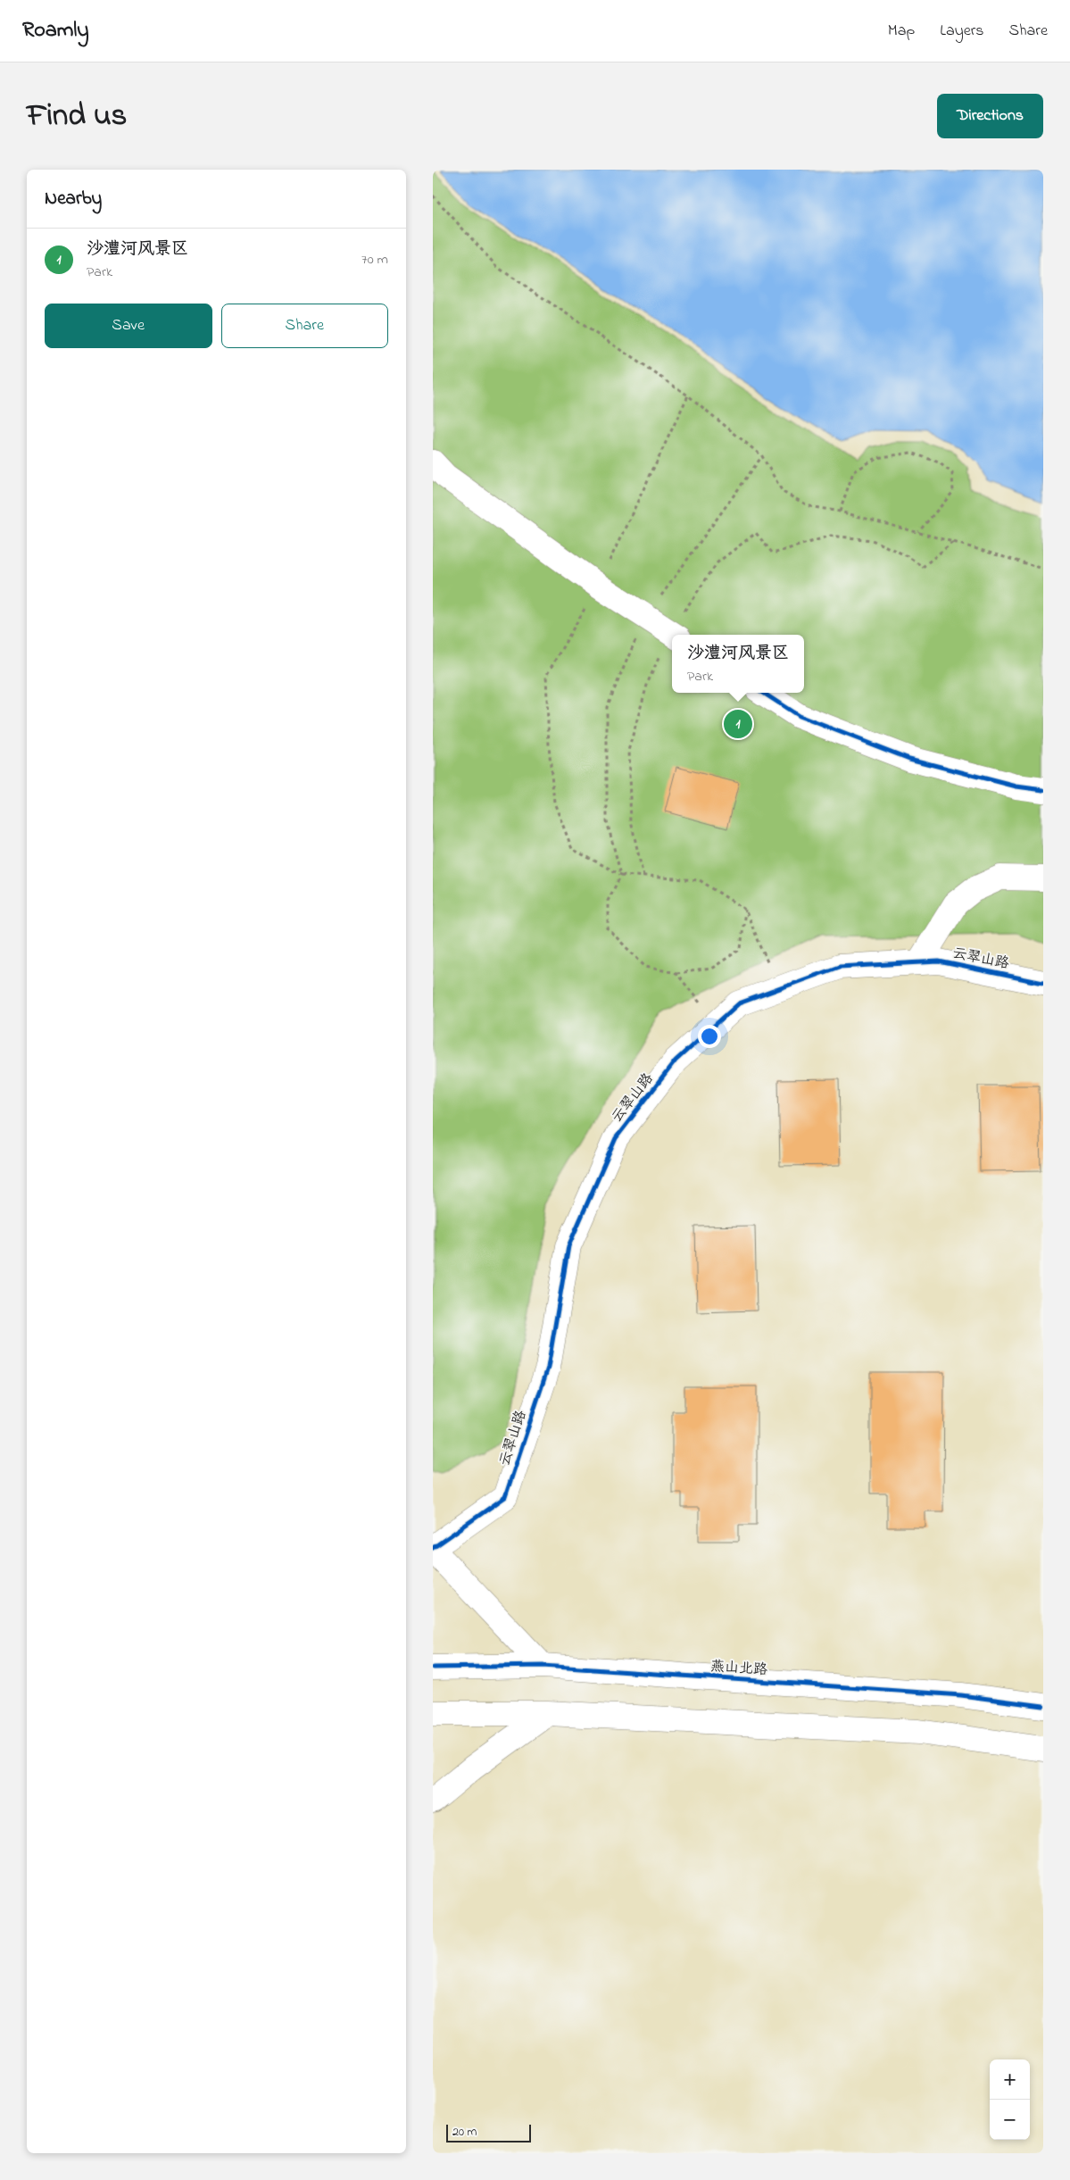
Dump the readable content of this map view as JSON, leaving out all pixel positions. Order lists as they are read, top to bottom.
{
  "streets": {
    "street": ["云翠山路", "燕山北路"]
  },
  "scale_bar": "20 m",
  "page": {
    "header": "Roamly",
    "nav": ["Map", "Layers", "Share"],
    "title": "Find us",
    "buttons": [
      "Directions",
      ["Save", "Share"]
    ],
    "heading": "Nearby",
    "list": [
      {
        "mark": "1",
        "name": "沙澧河风景区",
        "note": "Park",
        "value": "70 m"
      }
    ],
    "popup": ["沙澧河风景区", "Park"],
    "pins": "1",
    "map_buttons": ["+", "−"],
    "scale": "20 m"
  }
}
